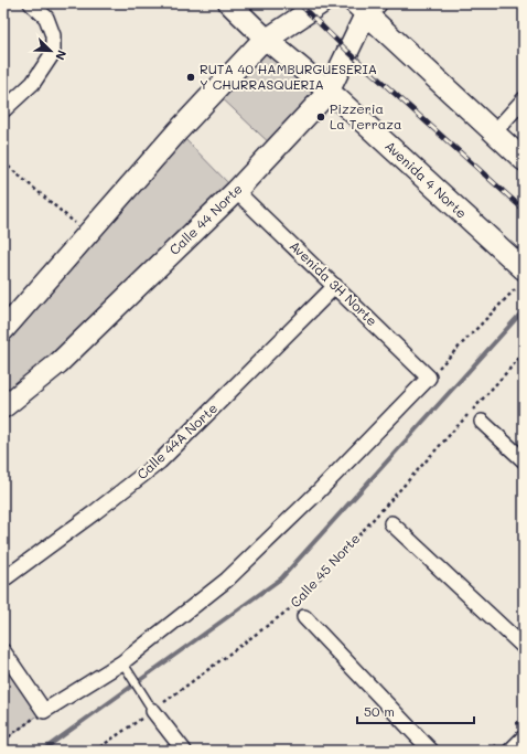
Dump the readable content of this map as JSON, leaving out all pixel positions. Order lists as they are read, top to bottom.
{
  "streets": {
    "main road": ["Avenida 4 Norte", "Calle 44 Norte"],
    "street": ["Avenida 3H Norte", "Calle 44A Norte"],
    "path": ["Calle 45 Norte"]
  },
  "crossings": [
    ["Avenida 4 Norte", "Calle 44 Norte"],
    ["Calle 44 Norte", "Avenida 3H Norte"],
    ["Avenida 3H Norte", "Calle 44A Norte"]
  ],
  "places": ["RUTA 40 HAMBURGUESERIA Y CHURRASQUERIA", "Pizzeria La Terraza"],
  "scale_bar": "50 m",
  "north": "bottom right"
}
